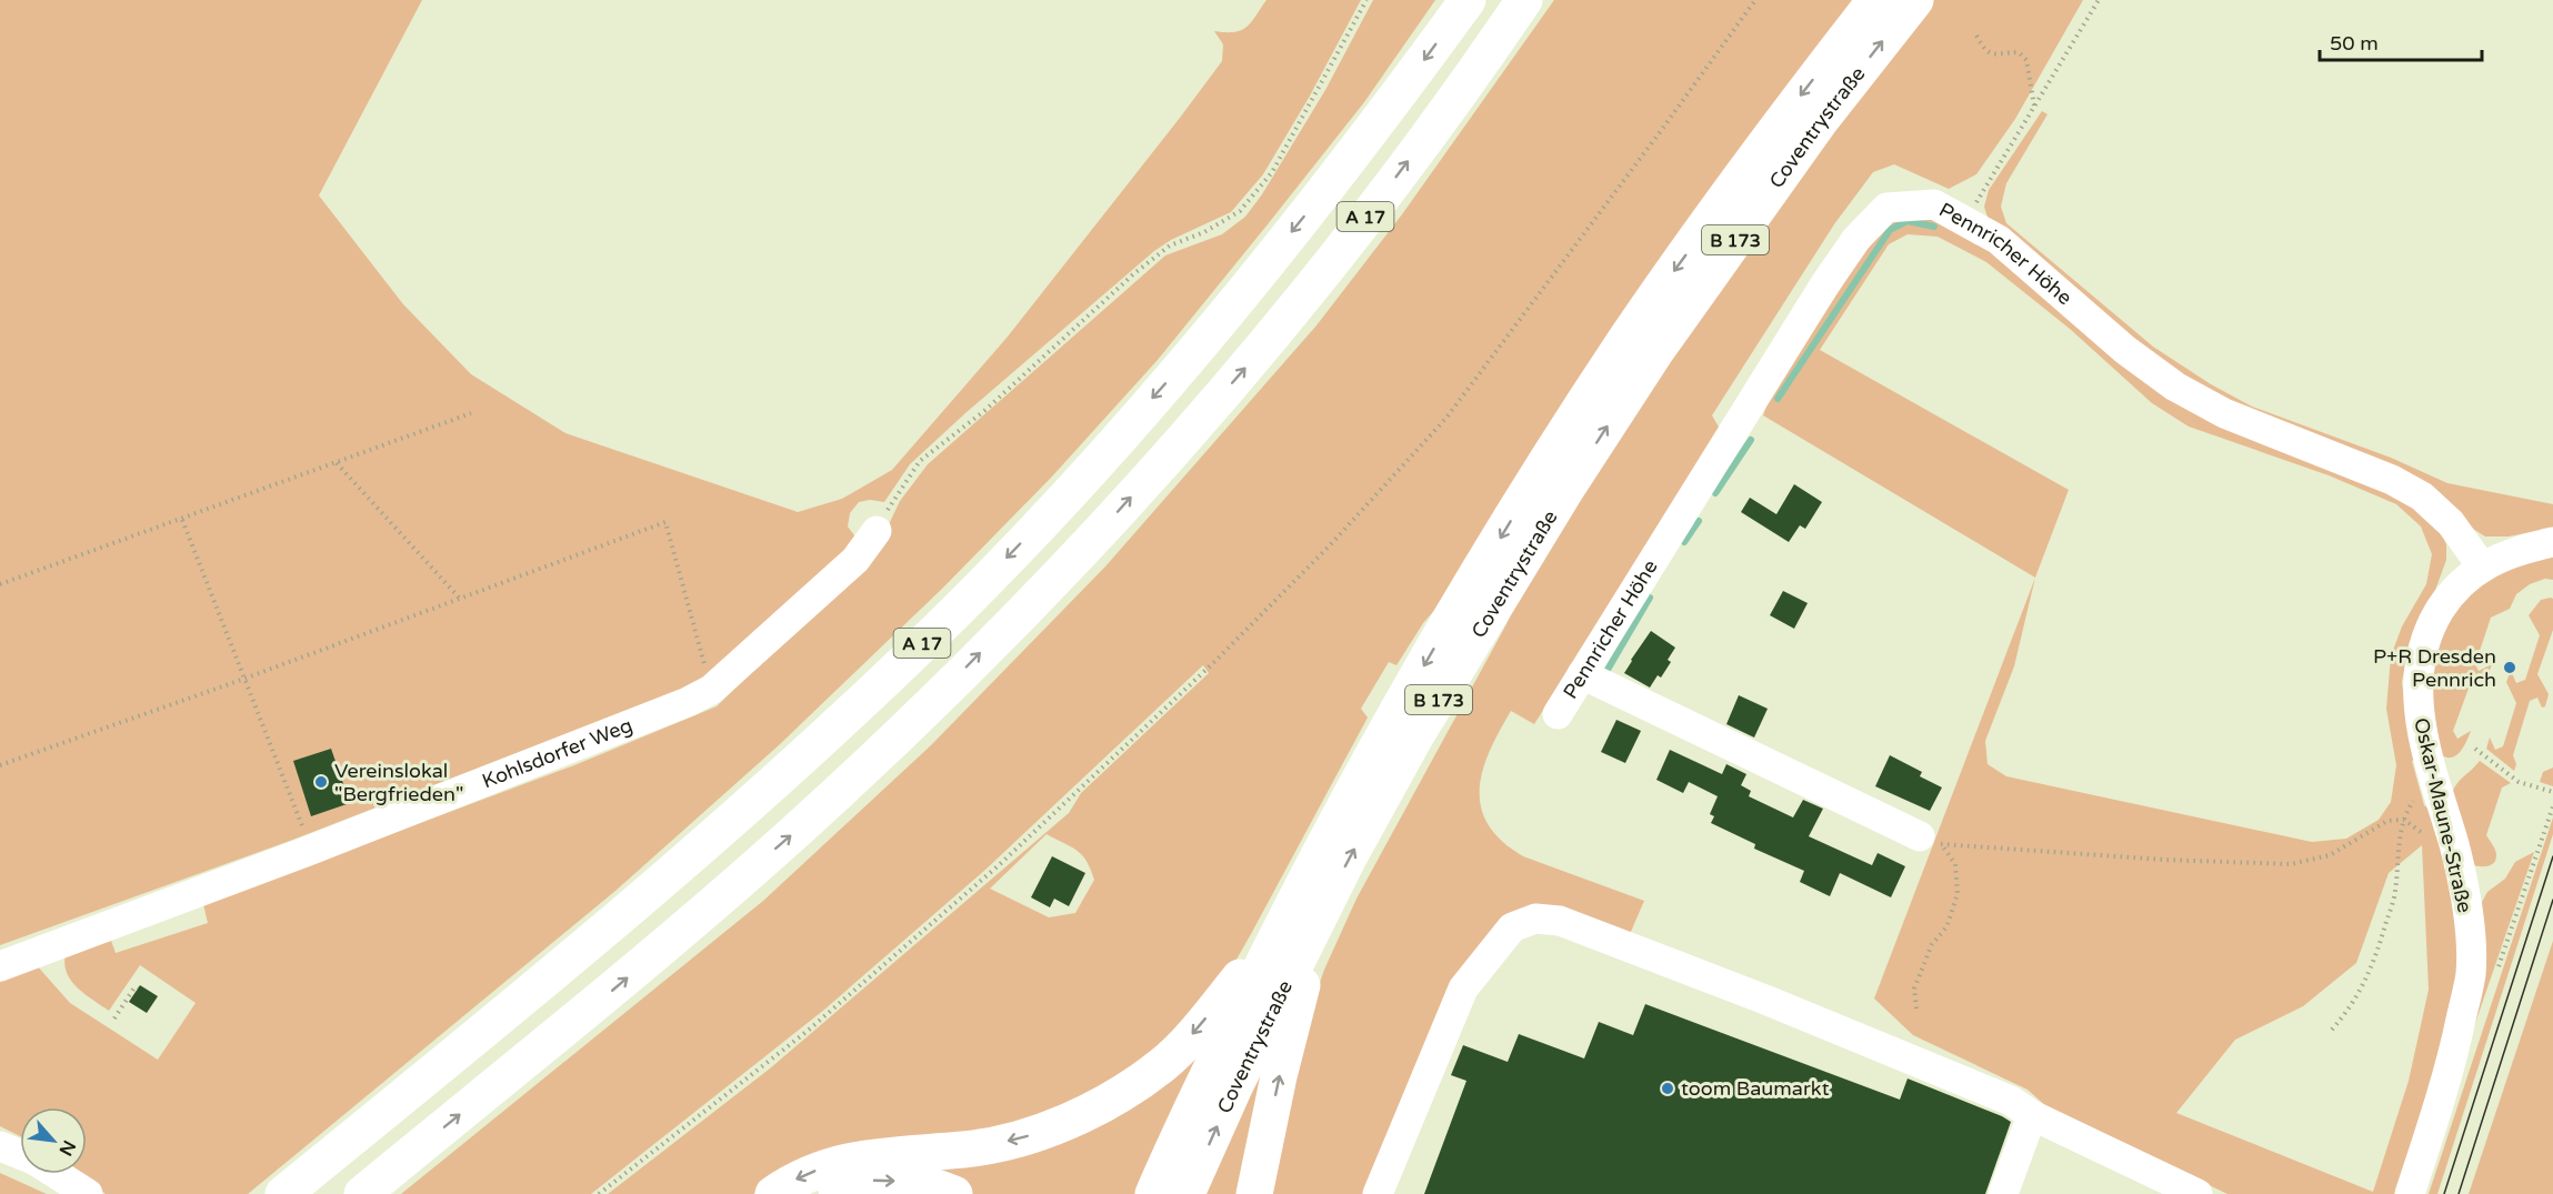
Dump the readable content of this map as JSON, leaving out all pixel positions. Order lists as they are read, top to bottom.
{
  "streets": {
    "highway": ["Coventrystraße", "A 17", "B 173"],
    "street": ["Pennricher Höhe", "Kohlsdorfer Weg", "Oskar-Maune-Straße"]
  },
  "crossings": [
    ["Pennricher Höhe", "Oskar-Maune-Straße"]
  ],
  "places": ["P+R Dresden Pennrich", "Vereinslokal \"Bergfrieden\"", "toom Baumarkt"],
  "scale_bar": "50 m",
  "north": "bottom right"
}
